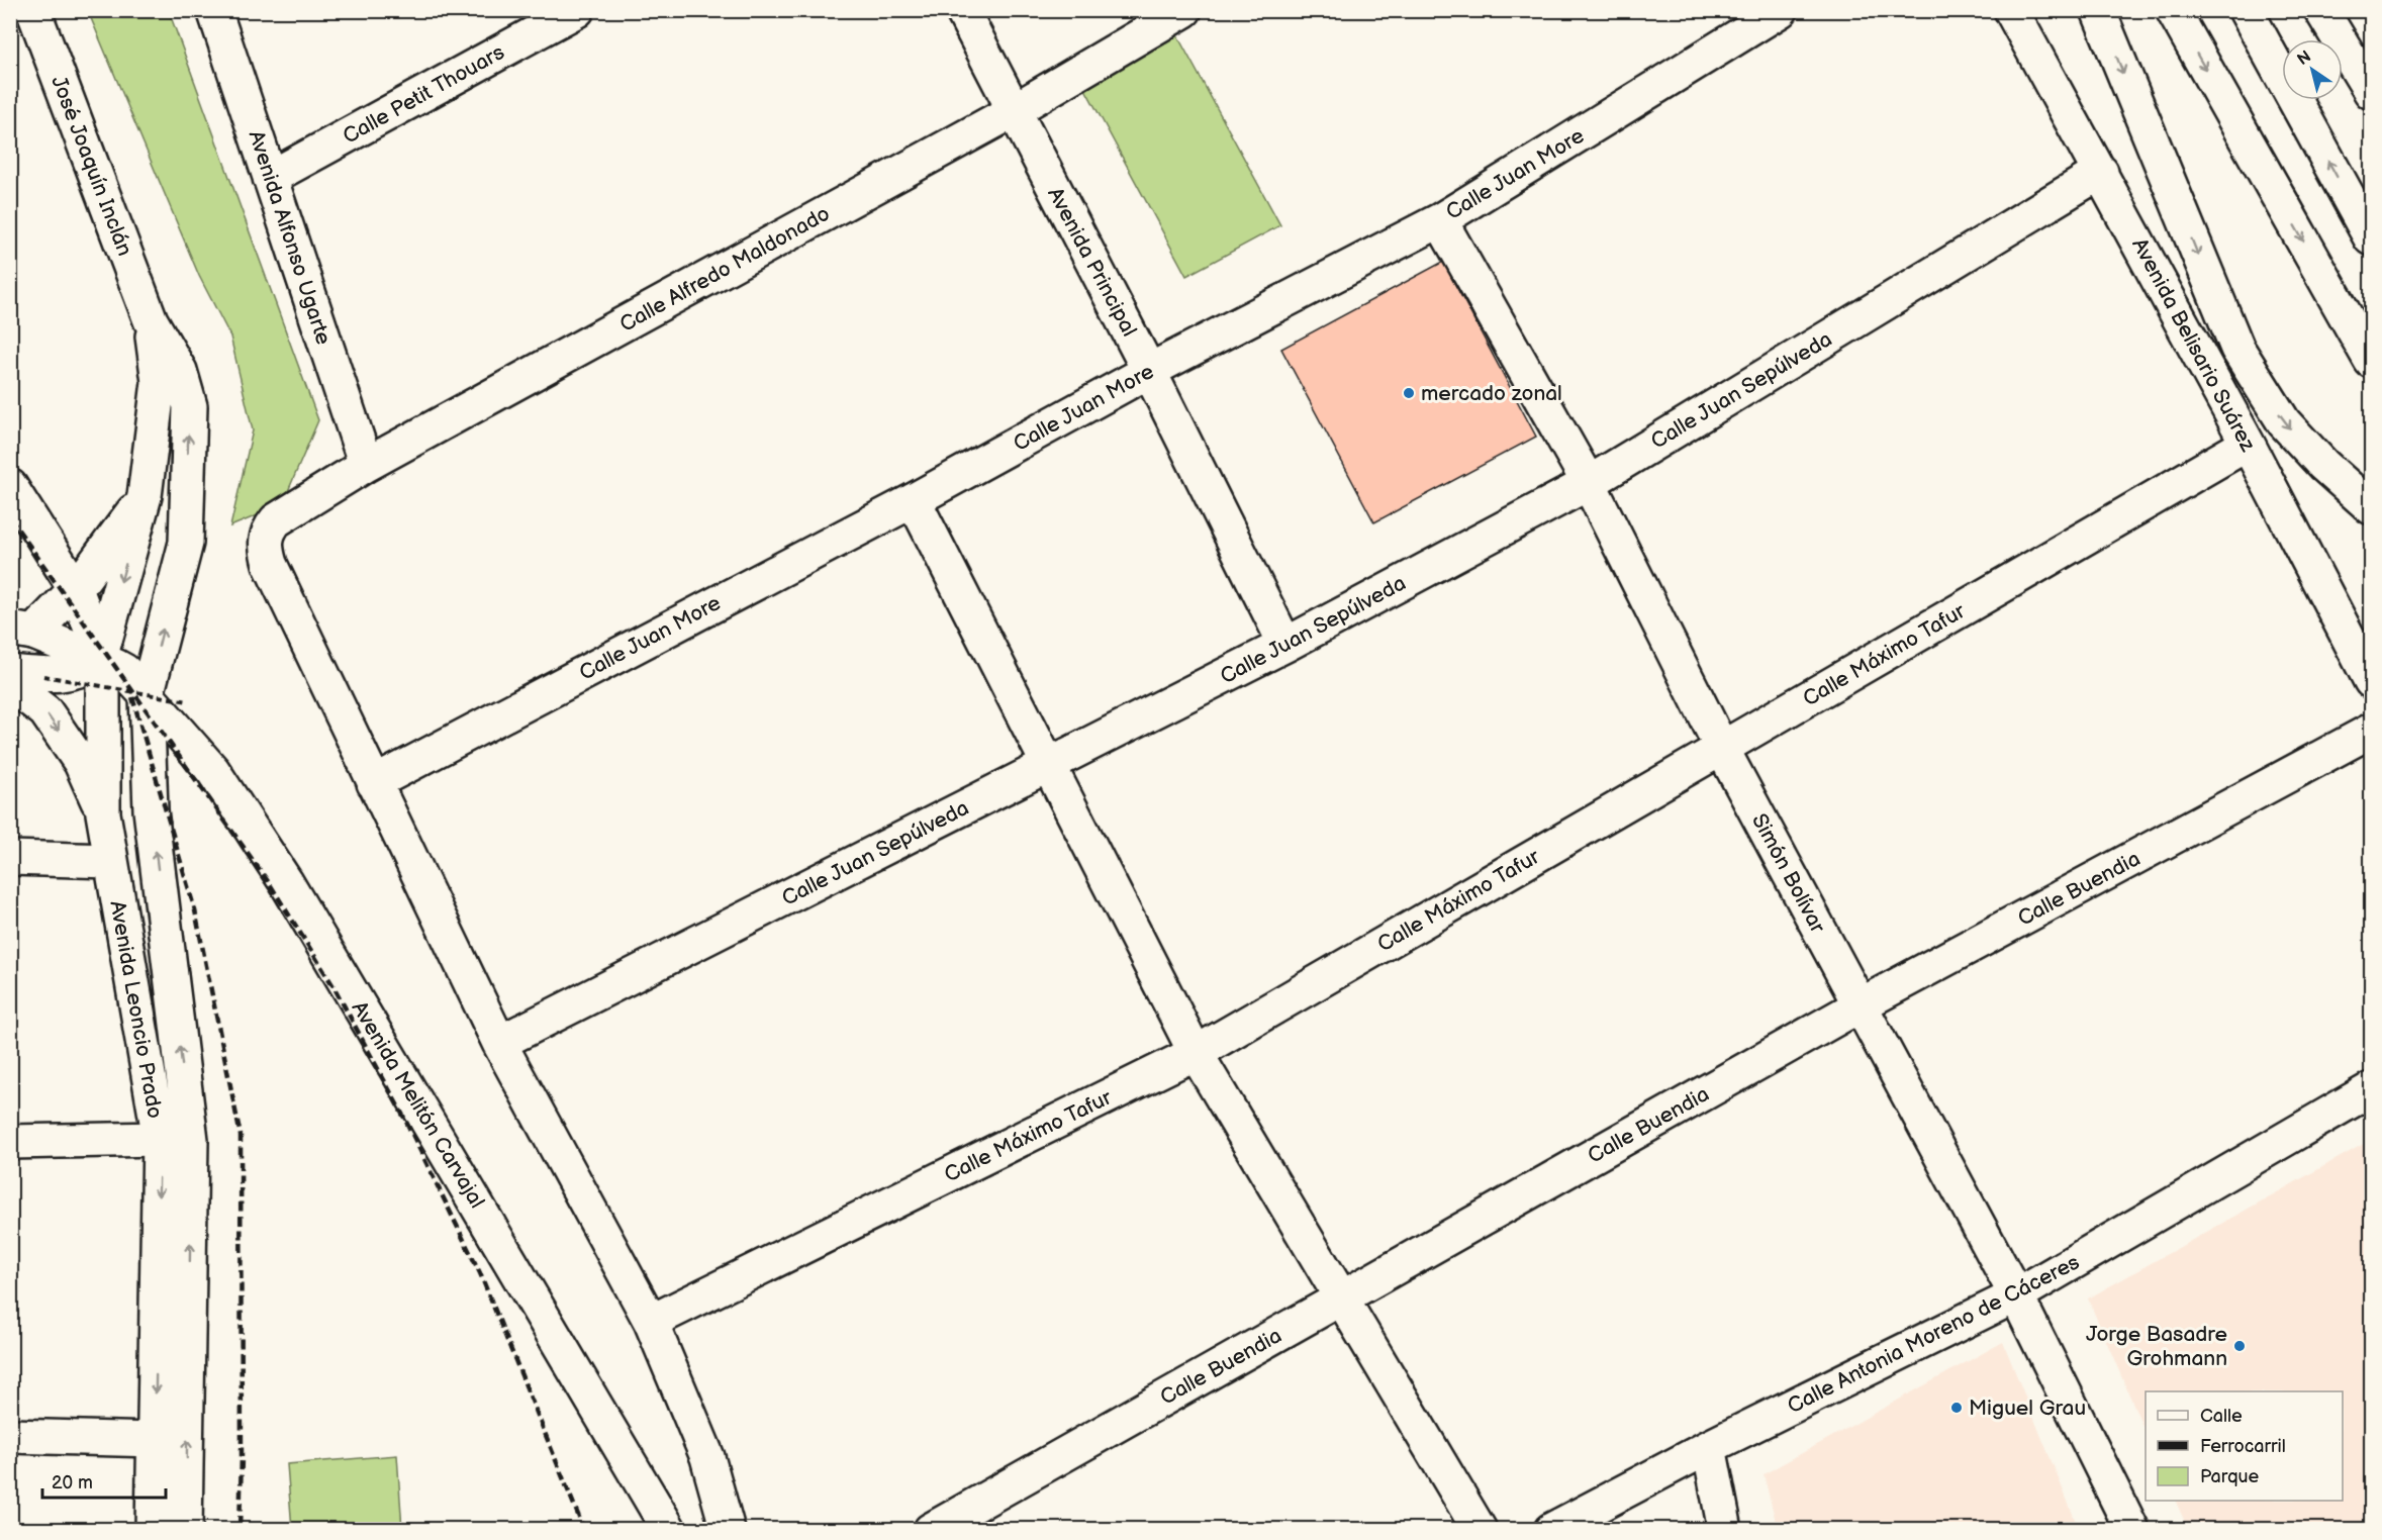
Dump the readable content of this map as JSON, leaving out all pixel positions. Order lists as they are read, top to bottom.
{
  "streets": {
    "main road": [
      "Calle Petit Thouars",
      "José Joaquín Inclán",
      "Calle Juan More",
      "Avenida Alfonso Ugarte",
      "Avenida Principal",
      "Calle Alfredo Maldonado",
      "Avenida Belisario Suárez",
      "Calle Juan Sepúlveda",
      "Calle Máximo Tafur",
      "Simón Bolívar",
      "Calle Buendia",
      "Avenida Leoncio Prado",
      "Avenida Melitón Carvajal",
      "Calle Antonia Moreno de Cáceres"
    ]
  },
  "crossings": [
    ["Calle Petit Thouars", "Avenida Alfonso Ugarte"],
    ["José Joaquín Inclán", "Avenida Leoncio Prado"],
    ["José Joaquín Inclán", "Avenida Melitón Carvajal"],
    ["Calle Juan More", "Avenida Principal"],
    ["Calle Juan More", "Calle Alfredo Maldonado"],
    ["Calle Juan More", "Simón Bolívar"],
    ["Avenida Alfonso Ugarte", "Calle Alfredo Maldonado"],
    ["Avenida Principal", "Calle Alfredo Maldonado"],
    ["Avenida Principal", "Calle Juan Sepúlveda"],
    ["Avenida Belisario Suárez", "Calle Juan Sepúlveda"],
    ["Avenida Belisario Suárez", "Calle Máximo Tafur"],
    ["Calle Juan Sepúlveda", "Simón Bolívar"],
    ["Calle Máximo Tafur", "Simón Bolívar"],
    ["Simón Bolívar", "Calle Buendia"],
    ["Simón Bolívar", "Calle Antonia Moreno de Cáceres"],
    ["Avenida Leoncio Prado", "Avenida Melitón Carvajal"]
  ],
  "places": ["mercado zonal", "Jorge Basadre Grohmann", "Miguel Grau"],
  "legend": ["Calle", "Ferrocarril", "Parque"],
  "scale_bar": "20 m",
  "north": "top left"
}
